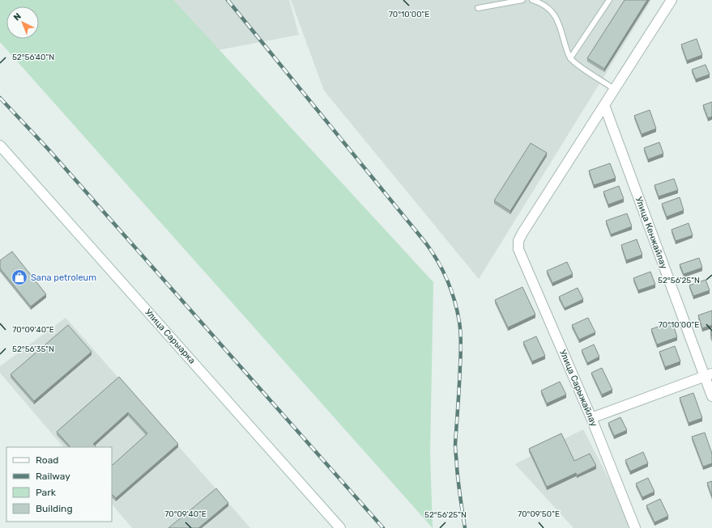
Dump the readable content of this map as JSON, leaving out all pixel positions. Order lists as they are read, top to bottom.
{
  "streets": {
    "street": ["Улица Кенжайлау", "Улица Сарыарка", "Улица Сарыжайлау"]
  },
  "crossings": [
    ["Улица Кенжайлау", "Улица Сарыжайлау"]
  ],
  "places": {
    "shop": ["Sana petroleum"]
  },
  "legend": [
    "Road",
    "Railway",
    "Park",
    "Building"
  ],
  "north": "top left",
  "coordinates": [
    "70°10'00\"E",
    "52°56'40\"N",
    "52°56'25\"N",
    "70°09'40\"E",
    "52°56'35\"N",
    "70°09'50\"E"
  ]
}
